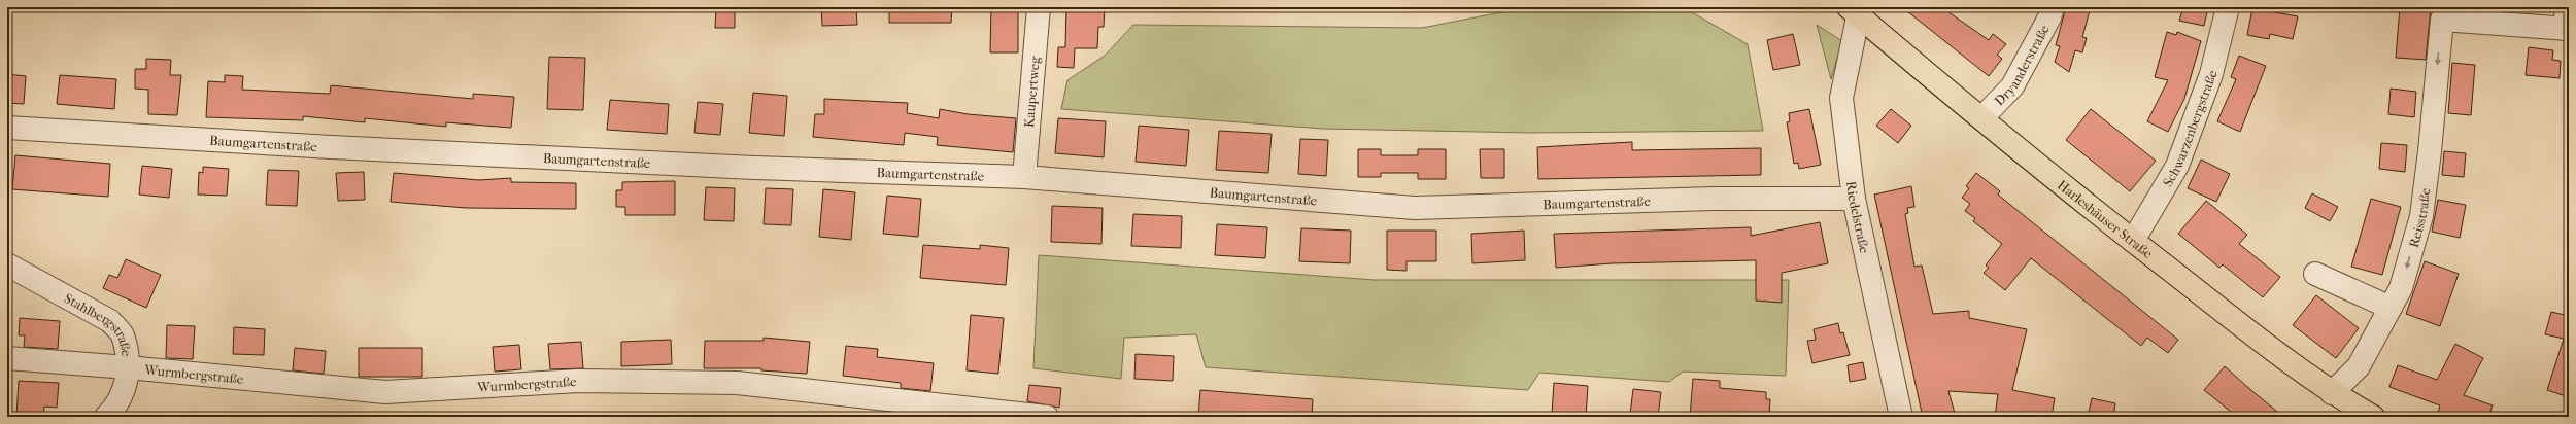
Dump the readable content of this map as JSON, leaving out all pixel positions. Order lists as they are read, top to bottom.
{
  "streets": {
    "main road": ["Harleshäuser Straße"],
    "street": [
      "Dryanderstraße",
      "Kaupertweg",
      "Schwarzenbergstraße",
      "Baumgartenstraße",
      "Riedelstraße",
      "Reisstraße",
      "Stahlbergstraße",
      "Wurmbergstraße"
    ]
  },
  "crossings": [
    ["Dryanderstraße", "Harleshäuser Straße"],
    ["Kaupertweg", "Baumgartenstraße"],
    ["Schwarzenbergstraße", "Harleshäuser Straße"],
    ["Baumgartenstraße", "Riedelstraße"],
    ["Riedelstraße", "Harleshäuser Straße"],
    ["Reisstraße", "Harleshäuser Straße"],
    ["Stahlbergstraße", "Wurmbergstraße"]
  ],
  "one_way": ["Reisstraße"]
}
